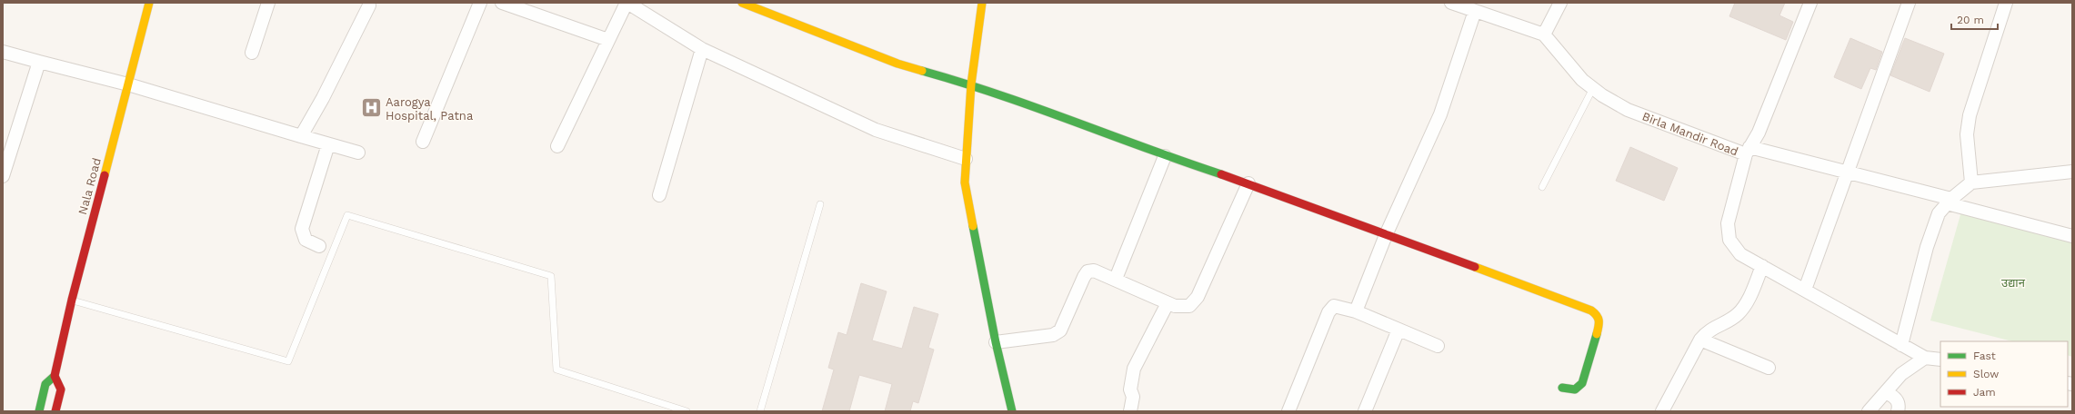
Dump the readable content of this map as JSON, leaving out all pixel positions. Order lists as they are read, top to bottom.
{
  "streets": {
    "street": ["Birla Mandir Road", "Nala Road"]
  },
  "parks": ["उद्यान"],
  "places": {
    "hospital": ["Aarogya Hospital, Patna"]
  },
  "legend": ["Fast", "Slow", "Jam"],
  "scale_bar": "20 m"
}
